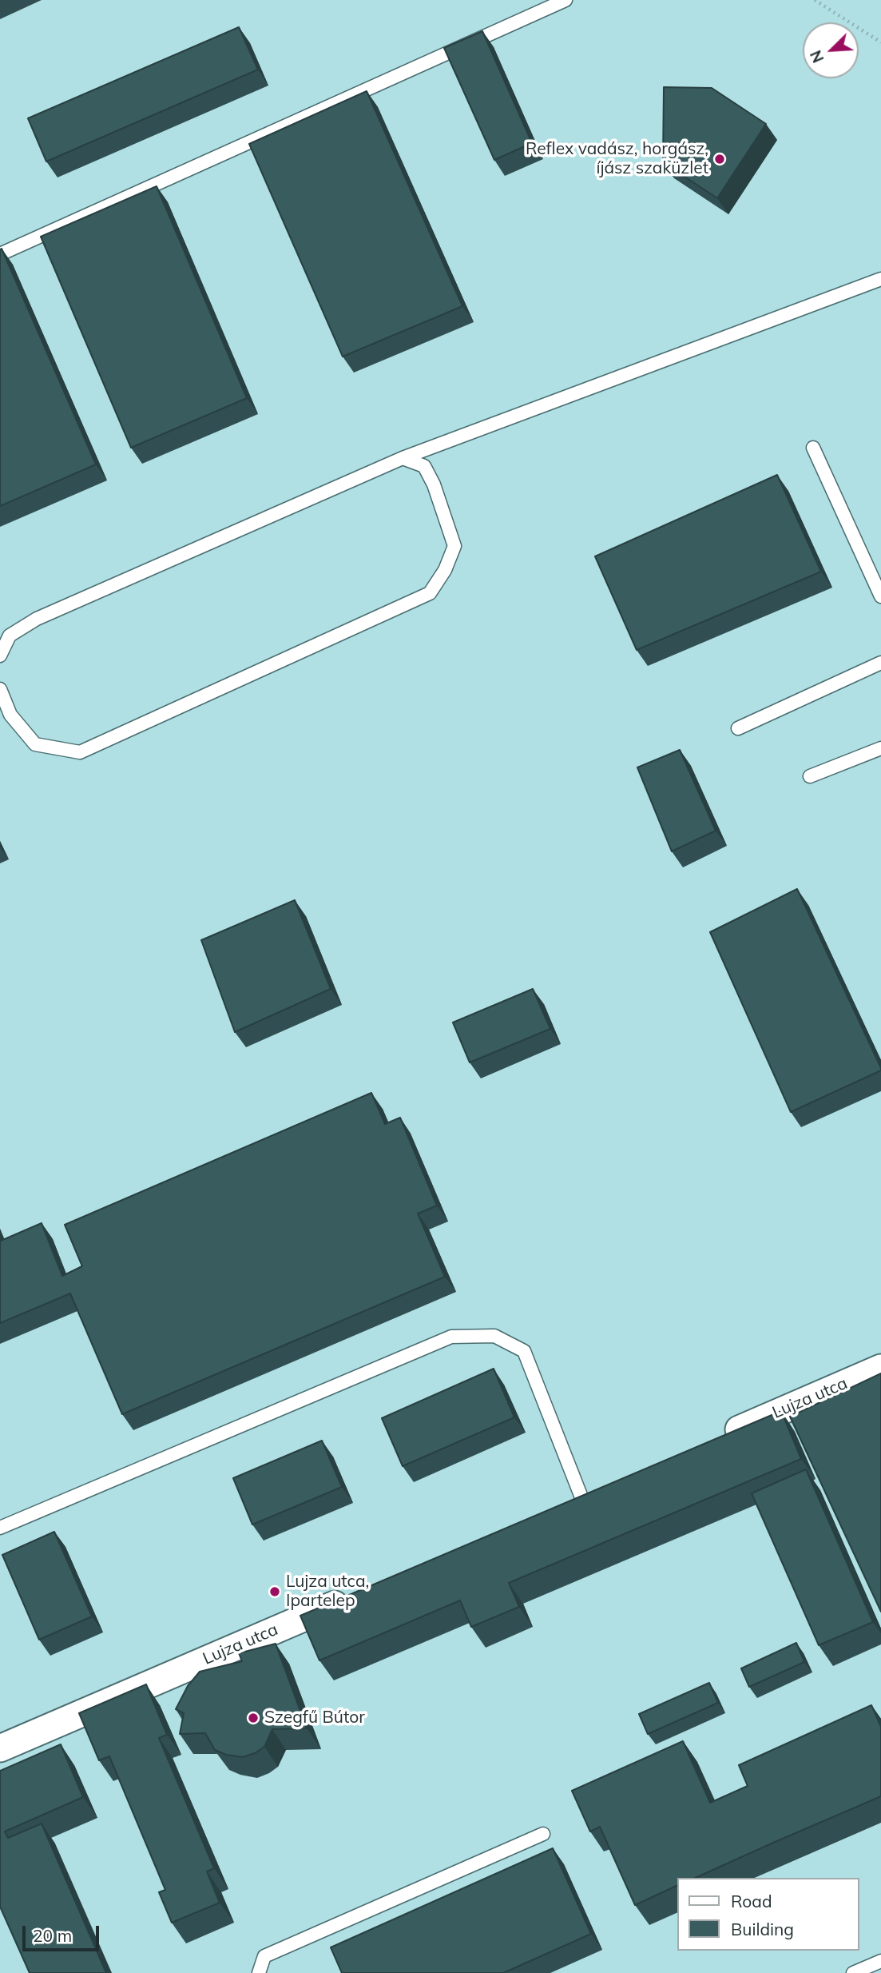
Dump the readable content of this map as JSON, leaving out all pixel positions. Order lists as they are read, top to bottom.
{
  "streets": {
    "street": ["Lujza utca"]
  },
  "places": ["Reflex vadász, horgász, íjász szaküzlet", "Lujza utca, Ipartelep", "Szegfű Bútor"],
  "legend": ["Road", "Building"],
  "scale_bar": "20 m",
  "north": "bottom left"
}
